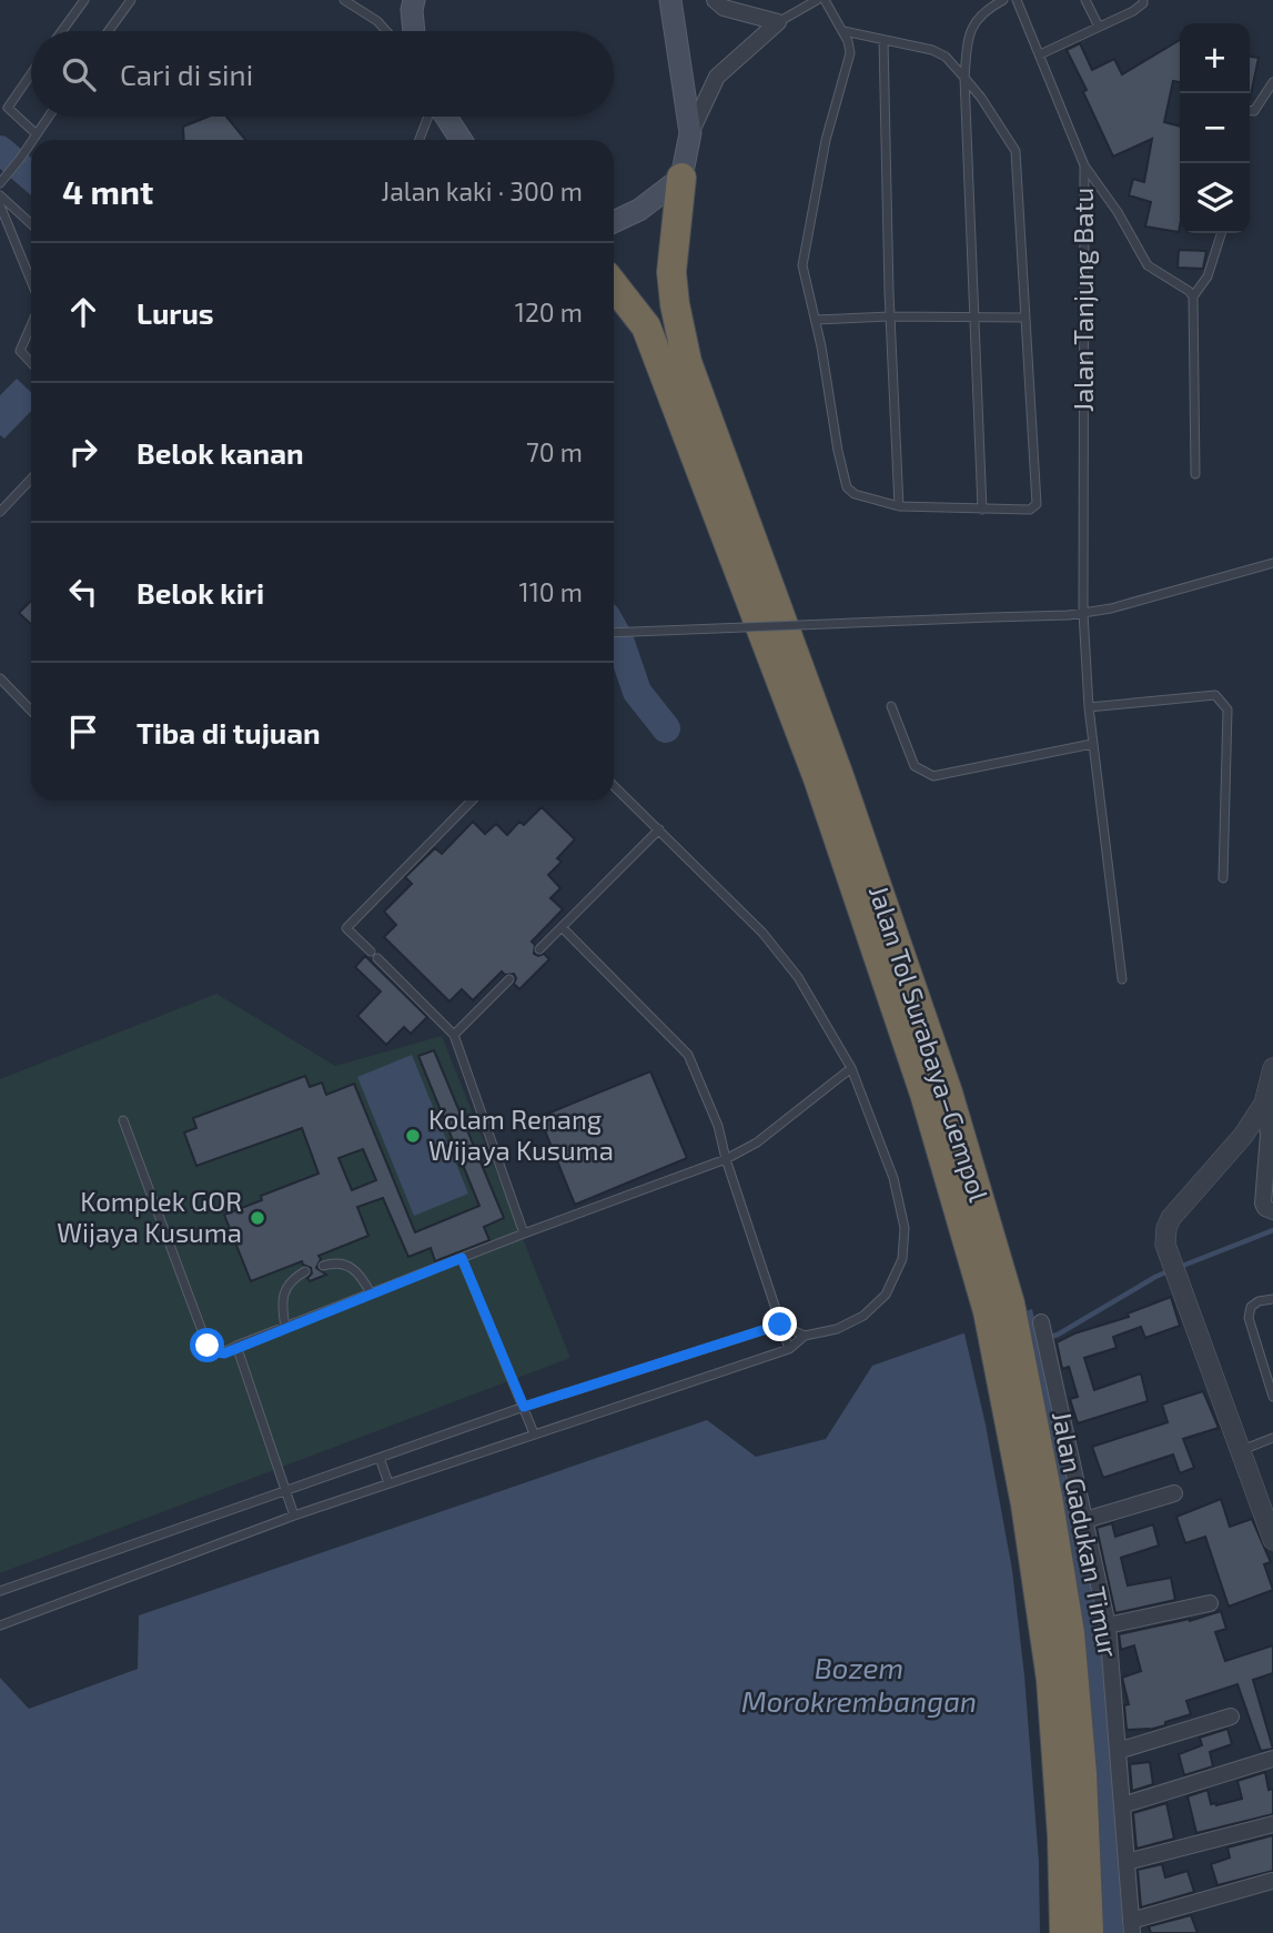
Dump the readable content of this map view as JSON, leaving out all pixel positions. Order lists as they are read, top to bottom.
{
  "streets": {
    "highway": ["Jalan Tol Surabaya–Gempol"],
    "street": ["Jalan Gadukan Timur"],
    "lane": ["Jalan Tanjung Batu"]
  },
  "water": ["Bozem Morokrembangan"],
  "places": ["Kolam Renang Wijaya Kusuma", "Komplek GOR Wijaya Kusuma"],
  "page": {
    "map_buttons": ["+", "−"],
    "search": "Cari di sini",
    "heading": ["4 mnt", "Jalan kaki · 300 m"],
    "list": [
      ["Lurus", "120 m"],
      ["Belok kanan", "70 m"],
      ["Belok kiri", "110 m"],
      "Tiba di tujuan"
    ]
  }
}
